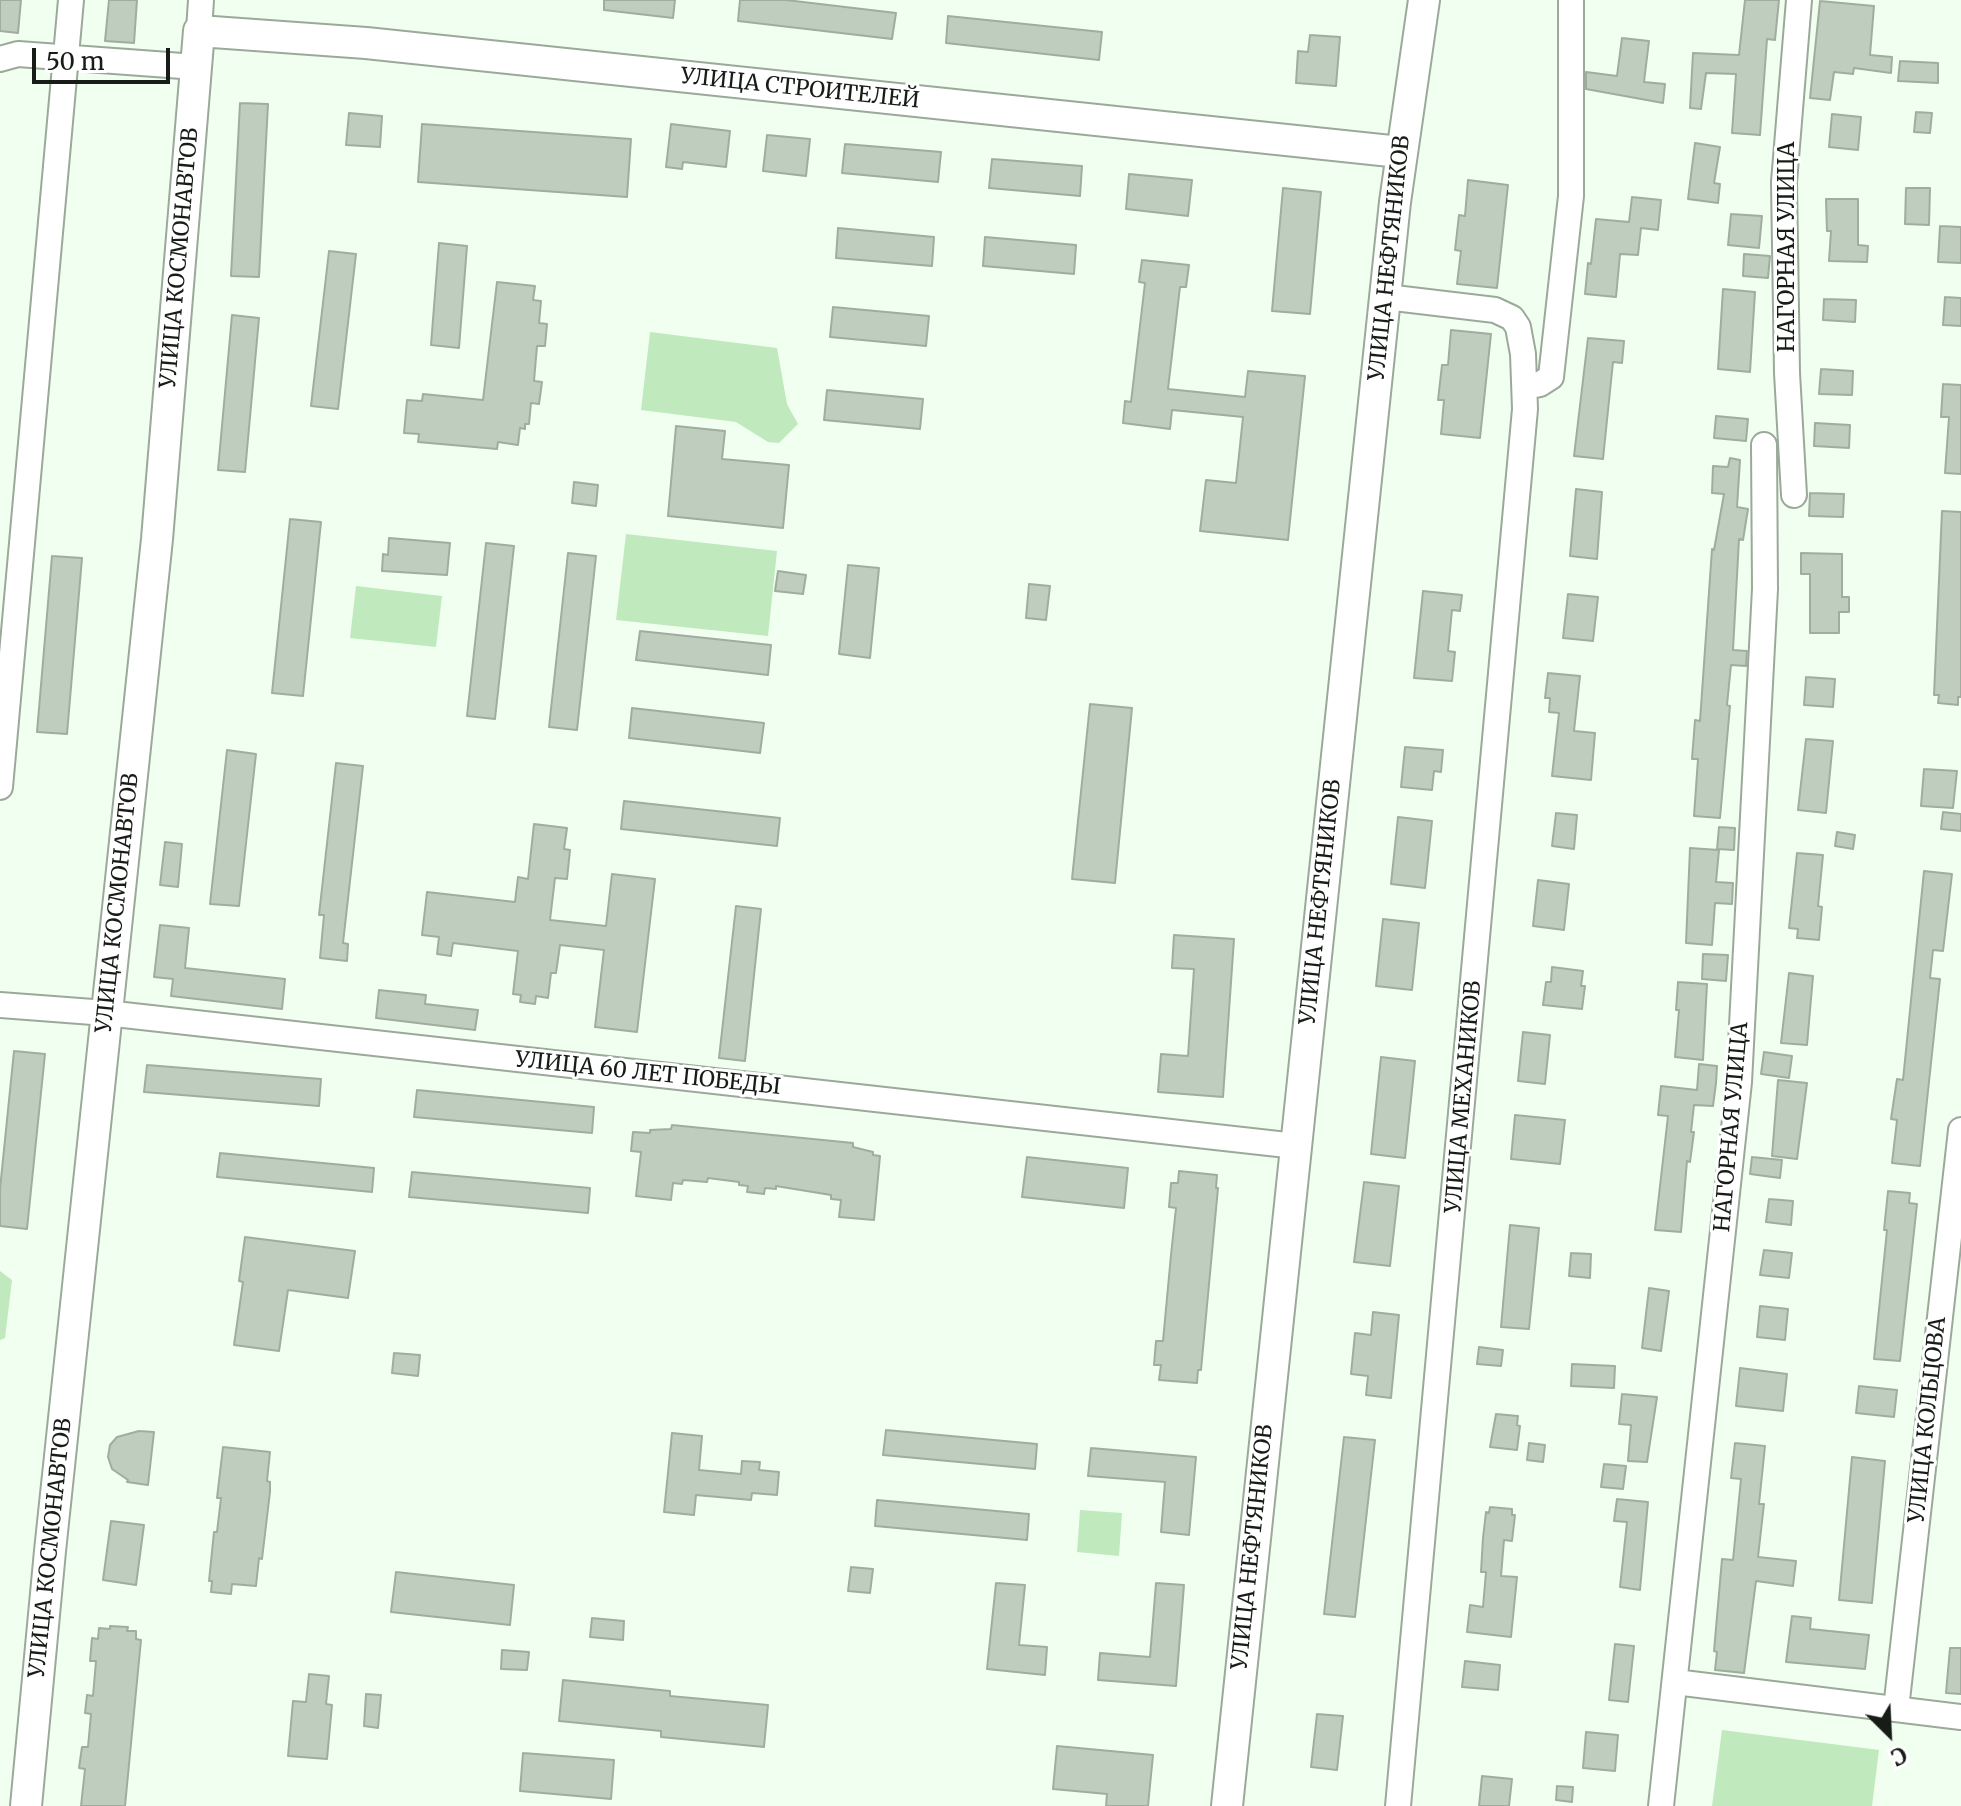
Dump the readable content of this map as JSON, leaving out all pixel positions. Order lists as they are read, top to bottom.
{
  "streets": {
    "main road": ["УЛИЦА СТРОИТЕЛЕЙ", "УЛИЦА КОСМОНАВТОВ", "УЛИЦА НЕФТЯНИКОВ"],
    "street": [
      "НАГОРНАЯ УЛИЦА",
      "УЛИЦА 60 ЛЕТ ПОБЕДЫ",
      "УЛИЦА МЕХАНИКОВ",
      "УЛИЦА КОЛЬЦОВА"
    ]
  },
  "crossings": [
    ["УЛИЦА СТРОИТЕЛЕЙ", "УЛИЦА КОСМОНАВТОВ"],
    ["УЛИЦА СТРОИТЕЛЕЙ", "УЛИЦА НЕФТЯНИКОВ"],
    ["УЛИЦА КОСМОНАВТОВ", "УЛИЦА 60 ЛЕТ ПОБЕДЫ"],
    ["УЛИЦА НЕФТЯНИКОВ", "УЛИЦА 60 ЛЕТ ПОБЕДЫ"],
    ["УЛИЦА НЕФТЯНИКОВ", "УЛИЦА МЕХАНИКОВ"]
  ],
  "scale_bar": "50 m",
  "north": "bottom right"
}
